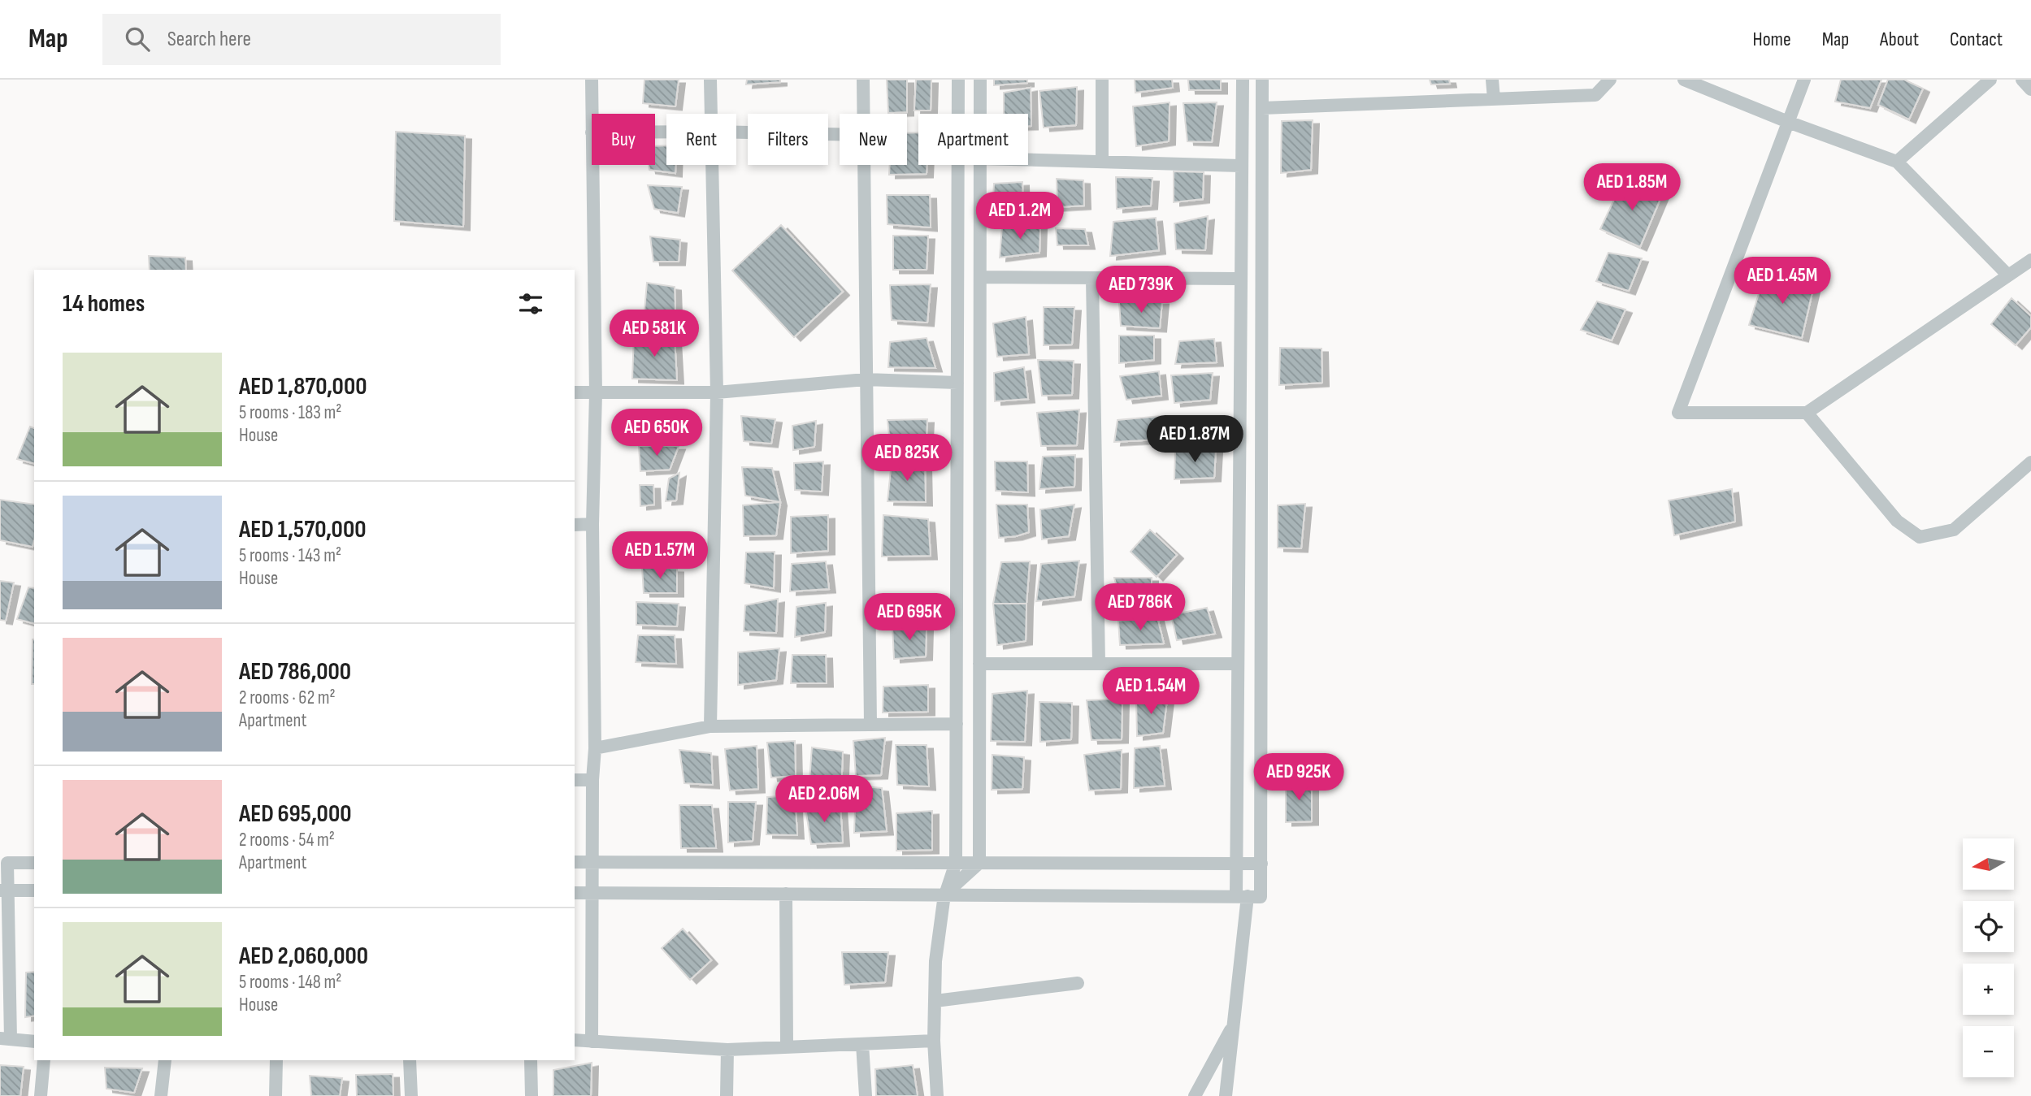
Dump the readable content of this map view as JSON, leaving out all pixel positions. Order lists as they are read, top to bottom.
{
  "north": "left",
  "page": {
    "header": "Map",
    "search": "Search here",
    "nav": [
      "Home",
      "Map",
      "About",
      "Contact"
    ],
    "chip": [
      "Buy",
      "Rent",
      "Filters",
      "New",
      "Apartment"
    ],
    "price": [
      "AED 1.85M",
      "AED 1.2M",
      "AED 1.45M",
      "AED 739K",
      "AED 581K",
      "AED 650K",
      "AED 1.87M",
      "AED 825K",
      "AED 1.57M",
      "AED 786K",
      "AED 695K",
      "AED 1.54M",
      "AED 925K",
      "AED 2.06M"
    ],
    "heading": "14 homes",
    "list": [
      {
        "name": "AED 1,870,000",
        "note": "5 rooms · 183 m² · House"
      },
      {
        "name": "AED 1,570,000",
        "note": "5 rooms · 143 m² · House"
      },
      {
        "name": "AED 786,000",
        "note": "2 rooms · 62 m² · Apartment"
      },
      {
        "name": "AED 695,000",
        "note": "2 rooms · 54 m² · Apartment"
      },
      {
        "name": "AED 2,060,000",
        "note": "5 rooms · 148 m² · House"
      }
    ],
    "map_buttons": ["+", "−"]
  }
}
